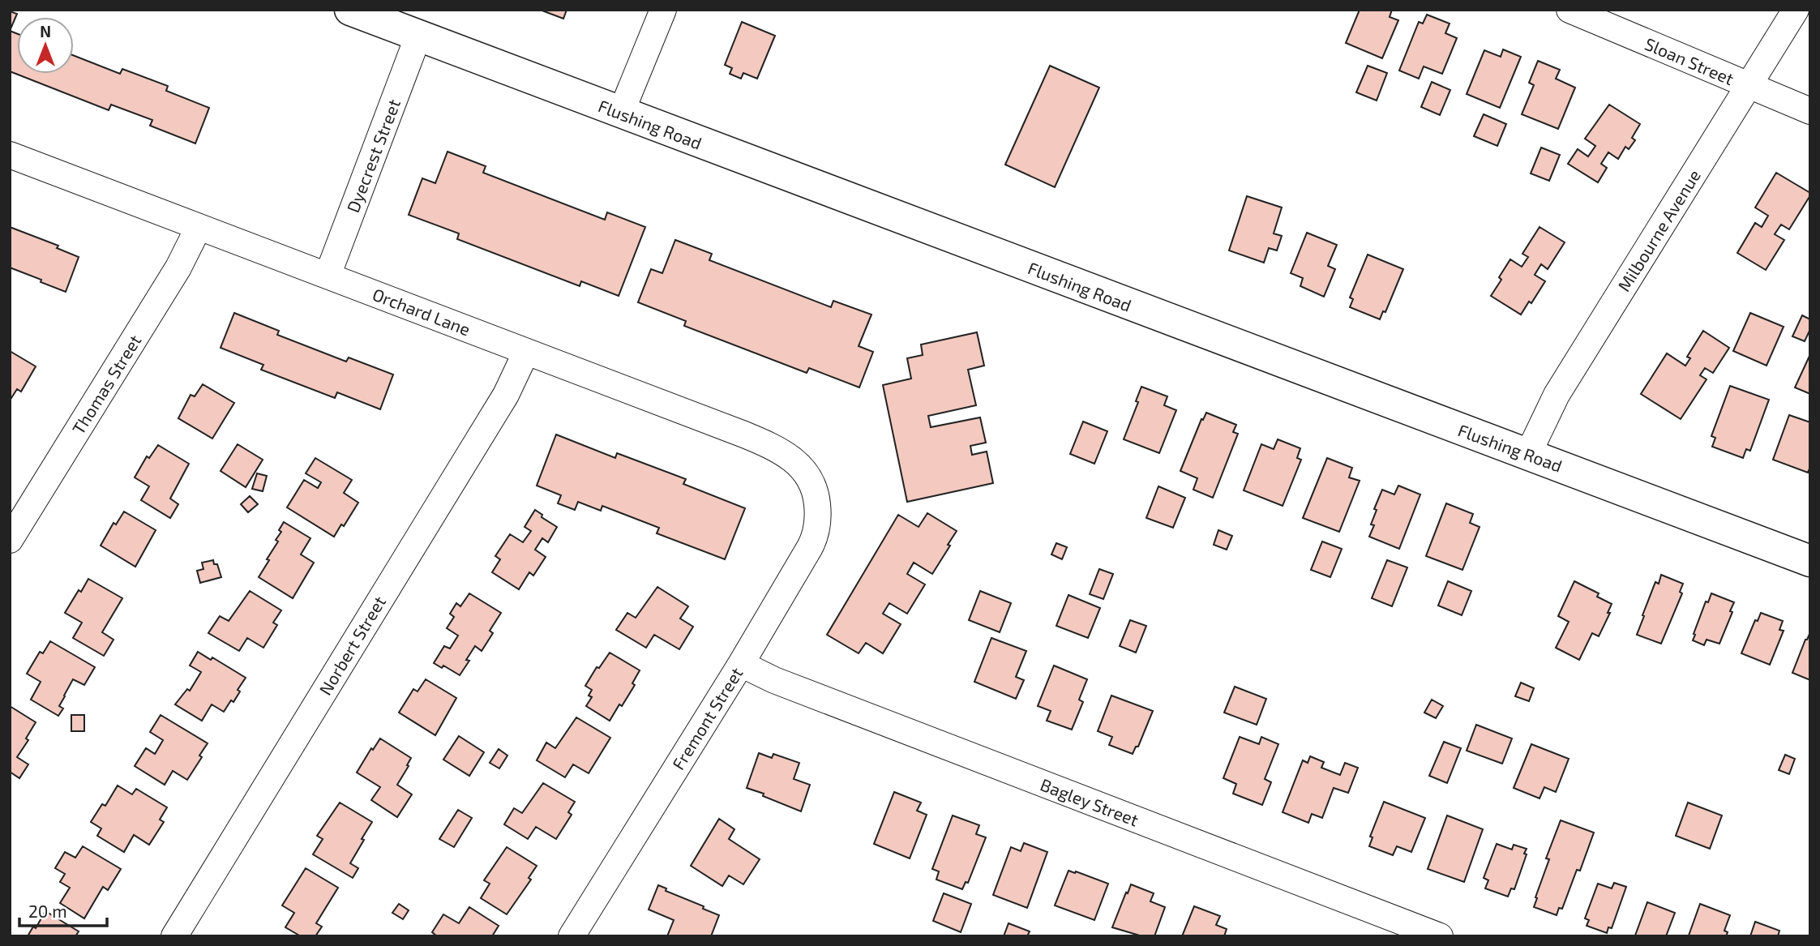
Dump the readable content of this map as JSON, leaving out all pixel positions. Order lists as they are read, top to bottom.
{
  "streets": {
    "main road": ["Flushing Road"],
    "street": [
      "Sloan Street",
      "Dyecrest Street",
      "Milbourne Avenue",
      "Orchard Lane",
      "Thomas Street",
      "Norbert Street",
      "Fremont Street",
      "Bagley Street"
    ]
  },
  "crossings": [
    ["Sloan Street", "Milbourne Avenue"],
    ["Flushing Road", "Dyecrest Street"],
    ["Flushing Road", "Milbourne Avenue"],
    ["Dyecrest Street", "Orchard Lane"],
    ["Orchard Lane", "Thomas Street"],
    ["Orchard Lane", "Norbert Street"],
    ["Orchard Lane", "Fremont Street"],
    ["Fremont Street", "Bagley Street"]
  ],
  "scale_bar": "20 m",
  "north": "top"
}
